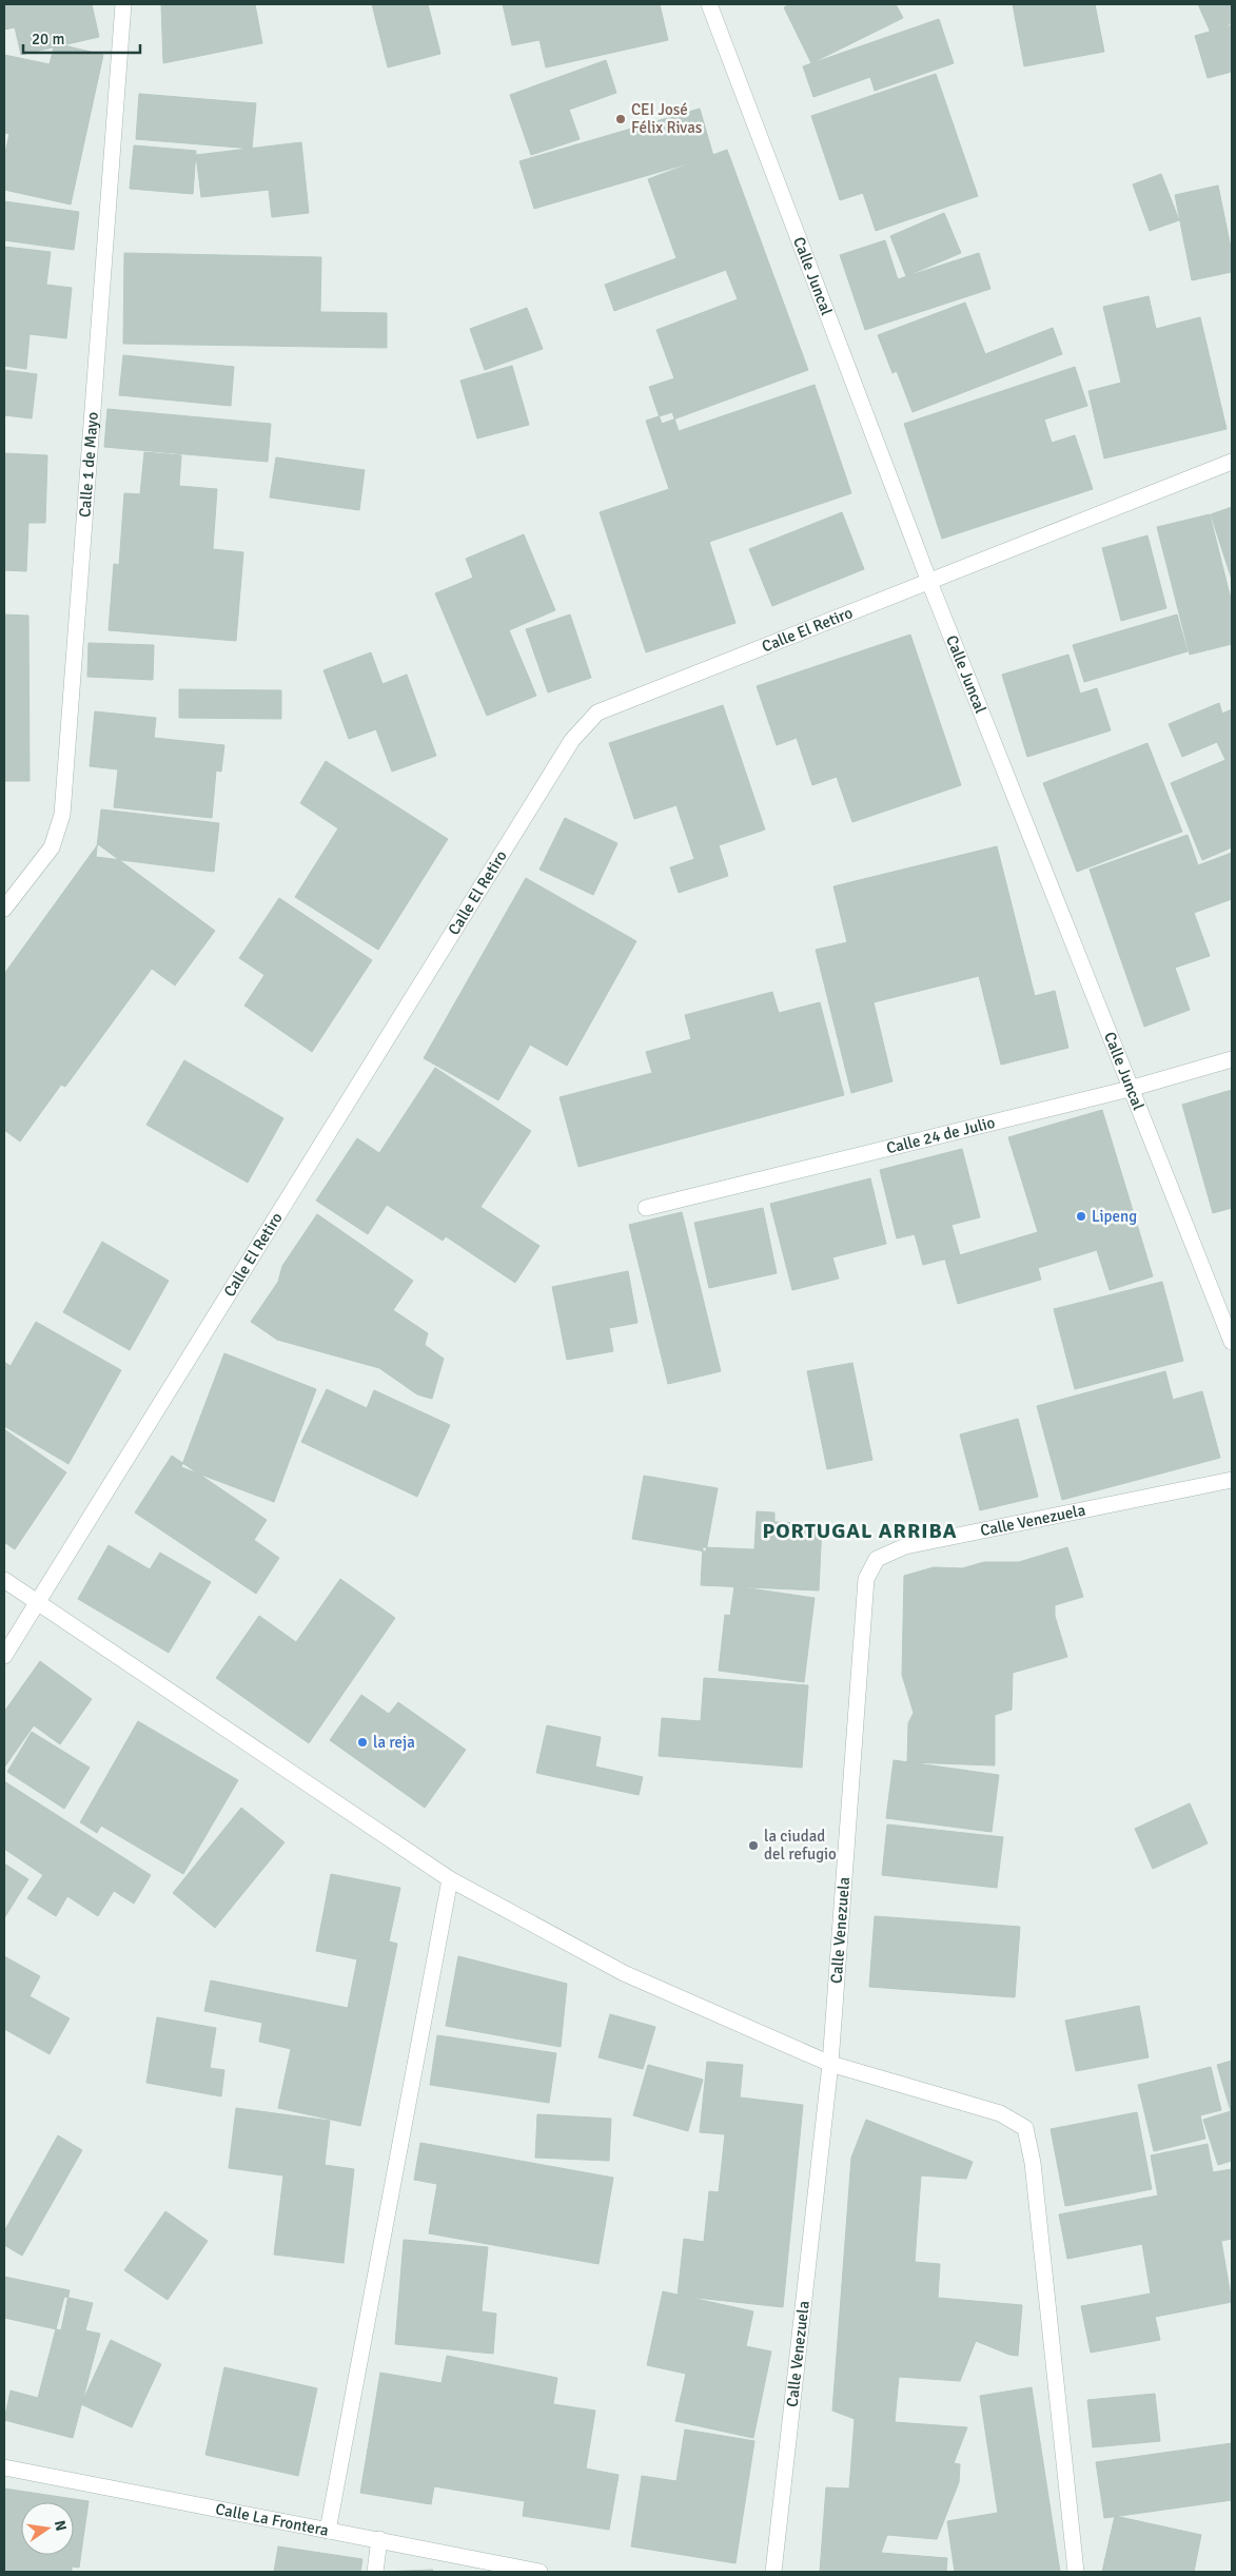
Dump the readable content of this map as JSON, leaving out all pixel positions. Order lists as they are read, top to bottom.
{
  "streets": {
    "street": [
      "Calle Juncal",
      "Calle 1 de Mayo",
      "Calle El Retiro",
      "Calle 24 de Julio",
      "Calle Venezuela",
      "Calle La Frontera"
    ]
  },
  "crossings": [
    ["Calle Juncal", "Calle El Retiro"],
    ["Calle Juncal", "Calle 24 de Julio"]
  ],
  "districts": ["PORTUGAL ARRIBA"],
  "places": [
    "CEI José Félix Rivas",
    "Lipeng",
    "la reja",
    "la ciudad del refugio"
  ],
  "scale_bar": "20 m",
  "north": "right"
}
